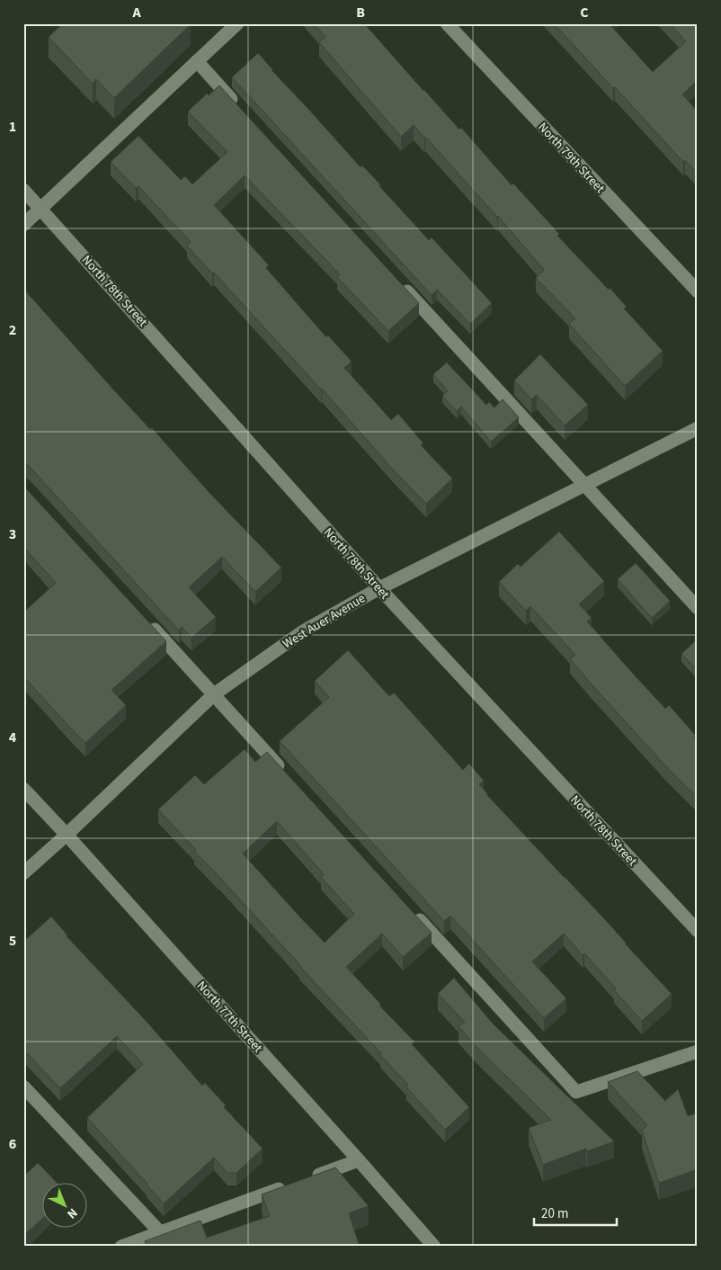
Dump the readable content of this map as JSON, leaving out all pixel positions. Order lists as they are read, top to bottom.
{
  "streets": {
    "street": [
      "North 79th Street",
      "North 78th Street",
      "West Auer Avenue",
      "North 77th Street"
    ]
  },
  "crossings": [
    ["North 78th Street", "West Auer Avenue"],
    ["West Auer Avenue", "North 77th Street"]
  ],
  "scale_bar": "20 m",
  "north": "bottom right",
  "grid": {
    "columns": ["A", "B", "C"],
    "rows": [
      "1",
      "2",
      "3",
      "4",
      "5",
      "6"
    ]
  }
}
